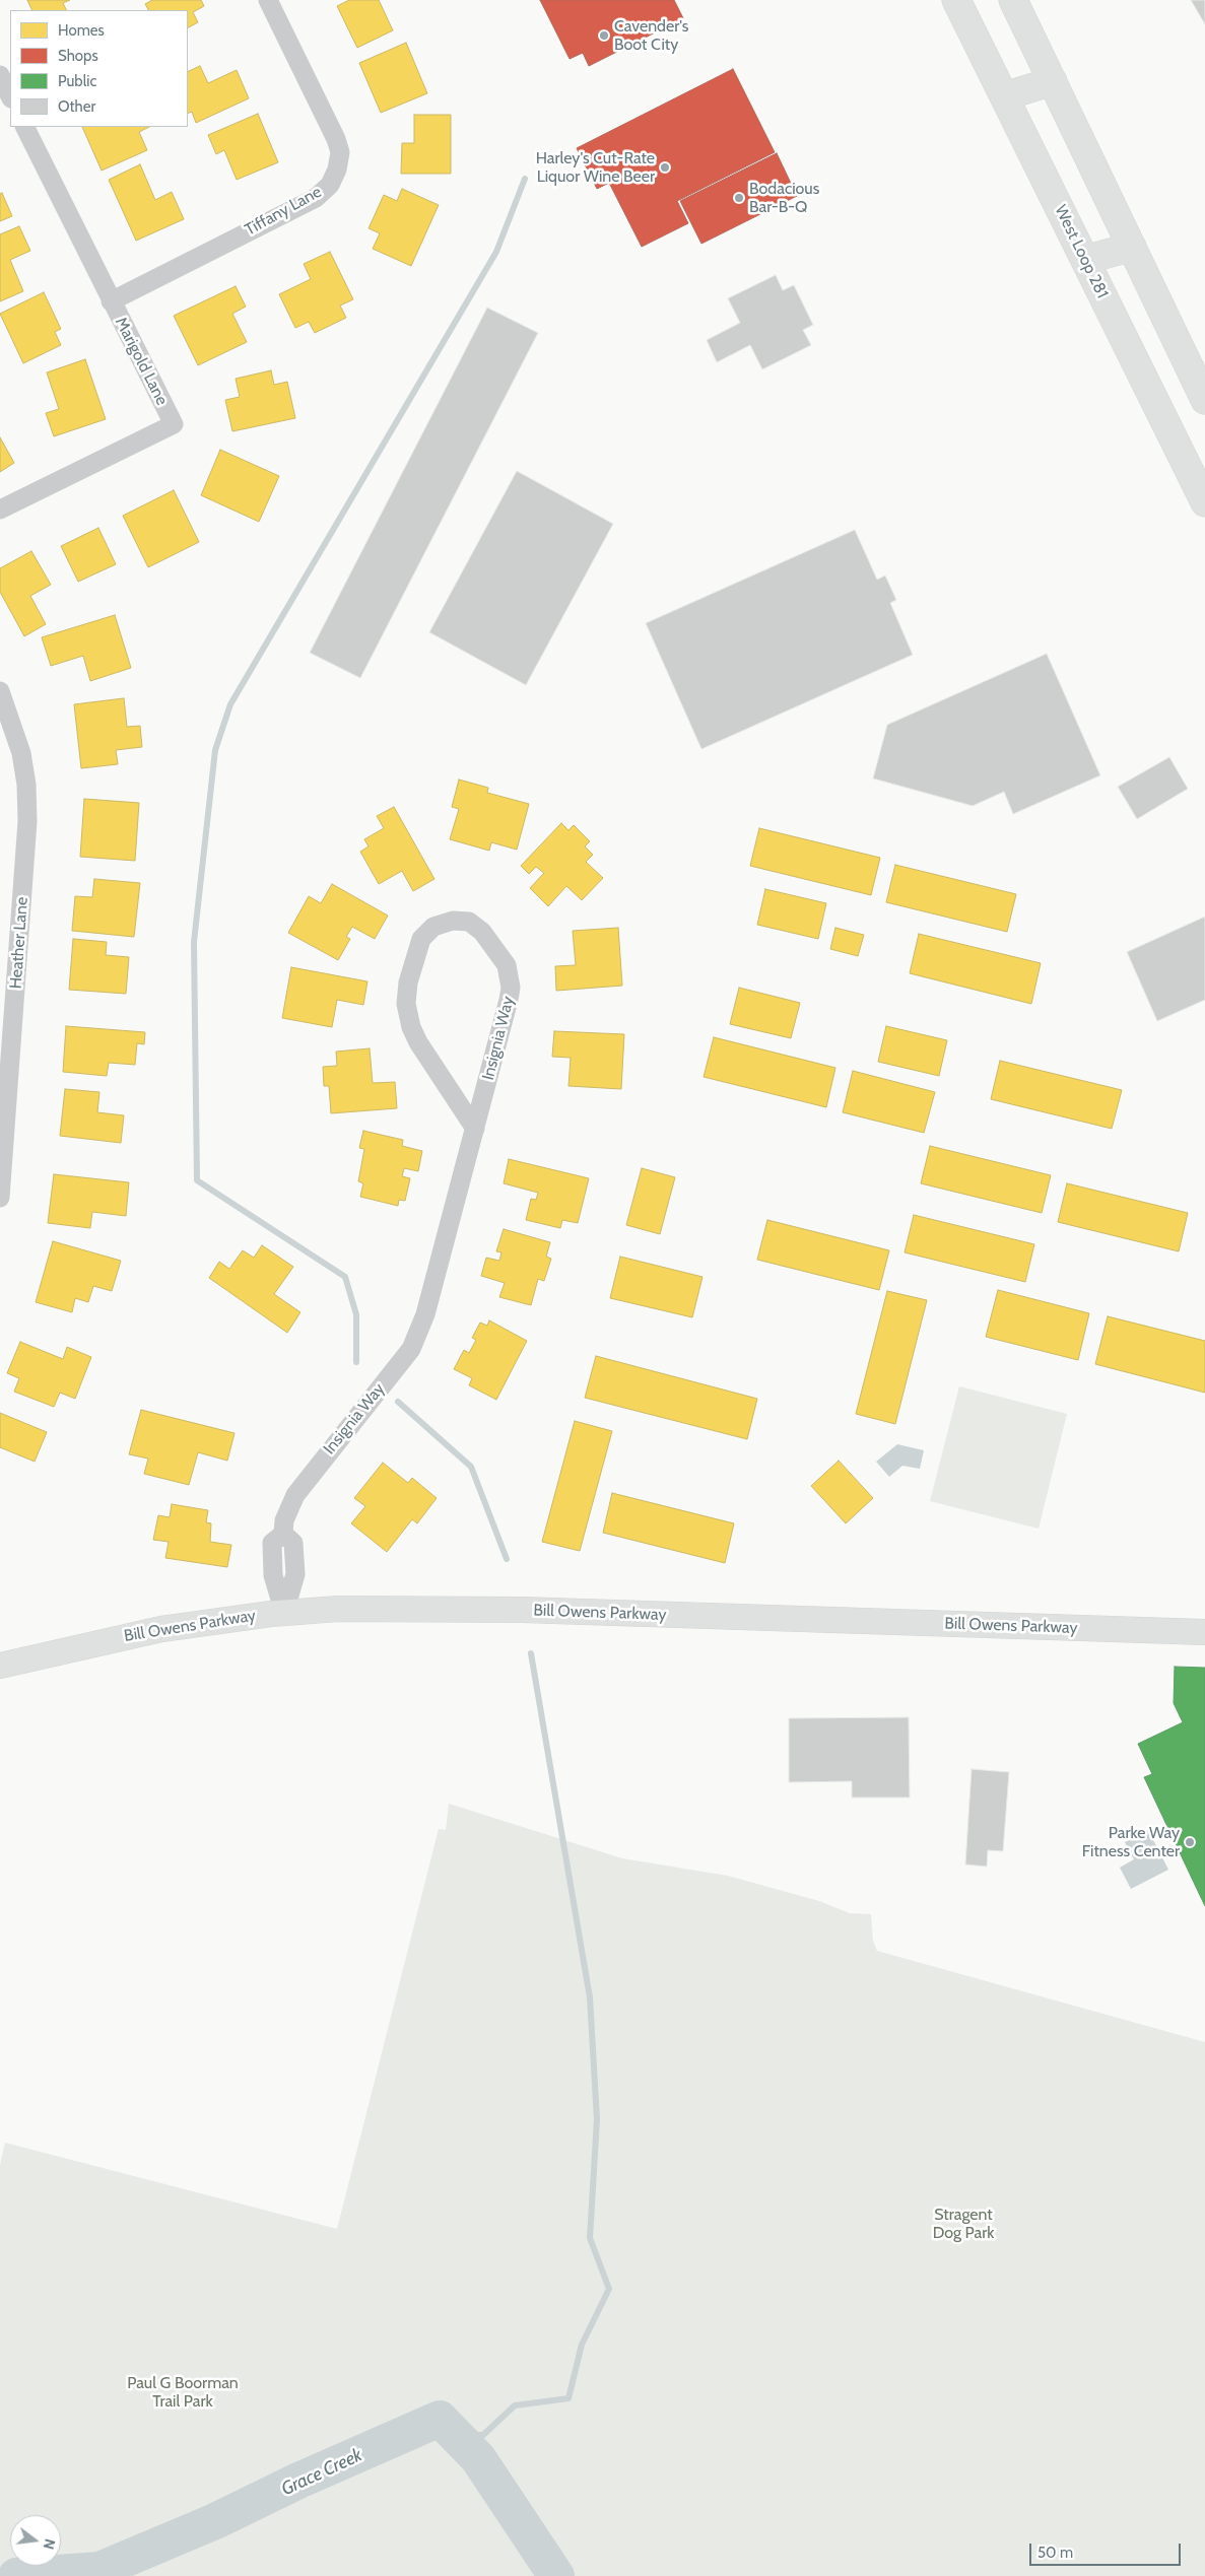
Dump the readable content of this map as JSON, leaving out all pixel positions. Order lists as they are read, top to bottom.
{
  "streets": {
    "highway": ["West Loop 281"],
    "main road": ["Bill Owens Parkway"],
    "street": [
      "Tiffany Lane",
      "Marigold Lane",
      "Heather Lane",
      "Insignia Way"
    ]
  },
  "crossings": [
    ["Tiffany Lane", "Marigold Lane"],
    ["Insignia Way", "Bill Owens Parkway"]
  ],
  "water": ["Grace Creek"],
  "parks": ["Stragent Dog Park", "Paul G Boorman Trail Park"],
  "places": [
    "Cavender's Boot City",
    "Harley's Cut-Rate Liquor Wine Beer",
    "Bodacious Bar-B-Q",
    "Parke Way Fitness Center"
  ],
  "legend": [
    "Homes",
    "Shops",
    "Public",
    "Other"
  ],
  "scale_bar": "50 m",
  "north": "right"
}
